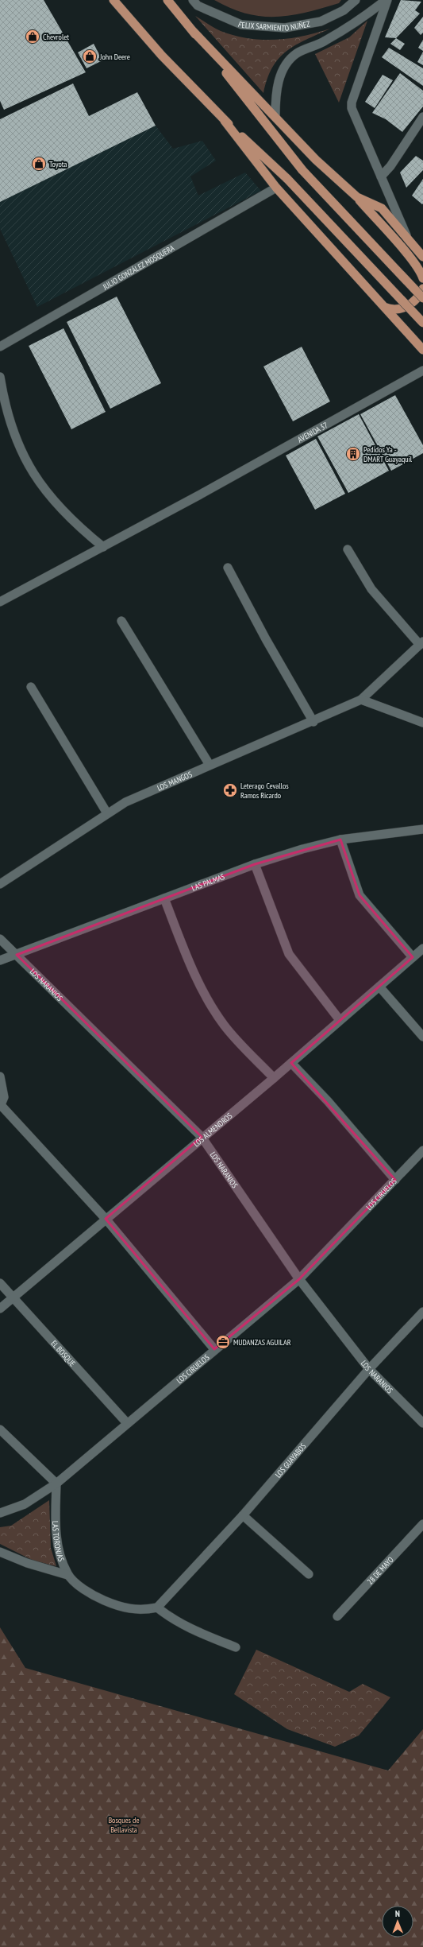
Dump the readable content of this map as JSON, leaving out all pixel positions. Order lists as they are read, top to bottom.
{
  "streets": {
    "street": [
      "FELIX SARMIENTO NUÑEZ",
      "JULIO GONZÁLEZ MOSQUERA",
      "AVENIDA 37",
      "LOS MANGOS",
      "LAS PALMAS",
      "LOS NARANJOS",
      "LOS ALMENDROS",
      "LOS CIRUELOS",
      "EL BOSQUE",
      "LOS GUAYABOS",
      "LAS TORONJAS",
      "28 DE MAYO"
    ]
  },
  "crossings": [
    ["LAS PALMAS", "LOS NARANJOS"],
    ["LOS NARANJOS", "LOS ALMENDROS"],
    ["LOS NARANJOS", "LOS CIRUELOS"],
    ["LOS NARANJOS", "LOS GUAYABOS"],
    ["LOS ALMENDROS", "EL BOSQUE"],
    ["LOS CIRUELOS", "EL BOSQUE"],
    ["LOS CIRUELOS", "LAS TORONJAS"],
    ["LOS GUAYABOS", "LAS TORONJAS"]
  ],
  "parks": ["Bosques de Bellavista"],
  "places": {
    "shop": ["Chevrolet", "John Deere", "Toyota"],
    "building": ["Pedidos Ya - DMART Guayaquil"],
    "pharmacy": ["Leterago Cevallos Ramos Ricardo"],
    "office": ["MUDANZAS AGUILAR"]
  },
  "north": "top"
}
